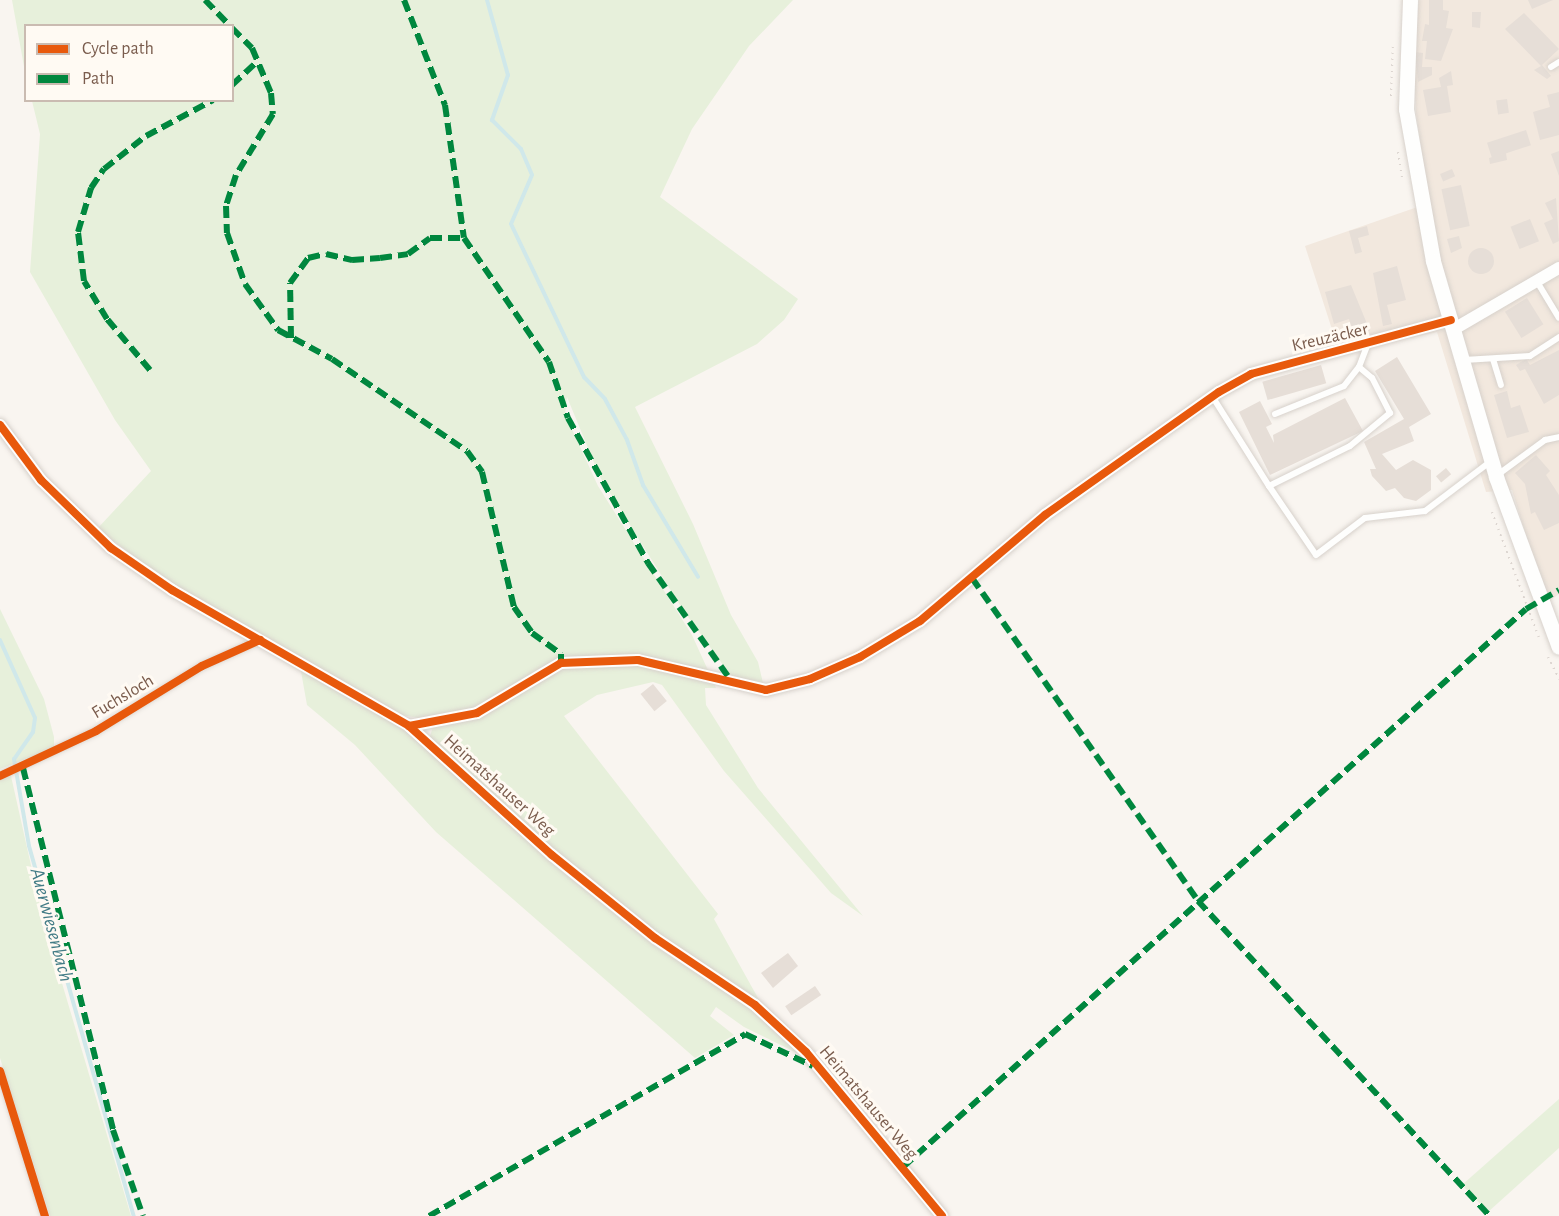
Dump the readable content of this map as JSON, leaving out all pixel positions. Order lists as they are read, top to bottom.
{
  "streets": {
    "street": ["Kreuzäcker", "Heimatshauser Weg"],
    "lane": ["Fuchsloch"]
  },
  "crossings": [
    ["Kreuzäcker", "Heimatshauser Weg"],
    ["Fuchsloch", "Heimatshauser Weg"]
  ],
  "water": ["Auerwiesenbach"],
  "legend": ["Cycle path", "Path"]
}
